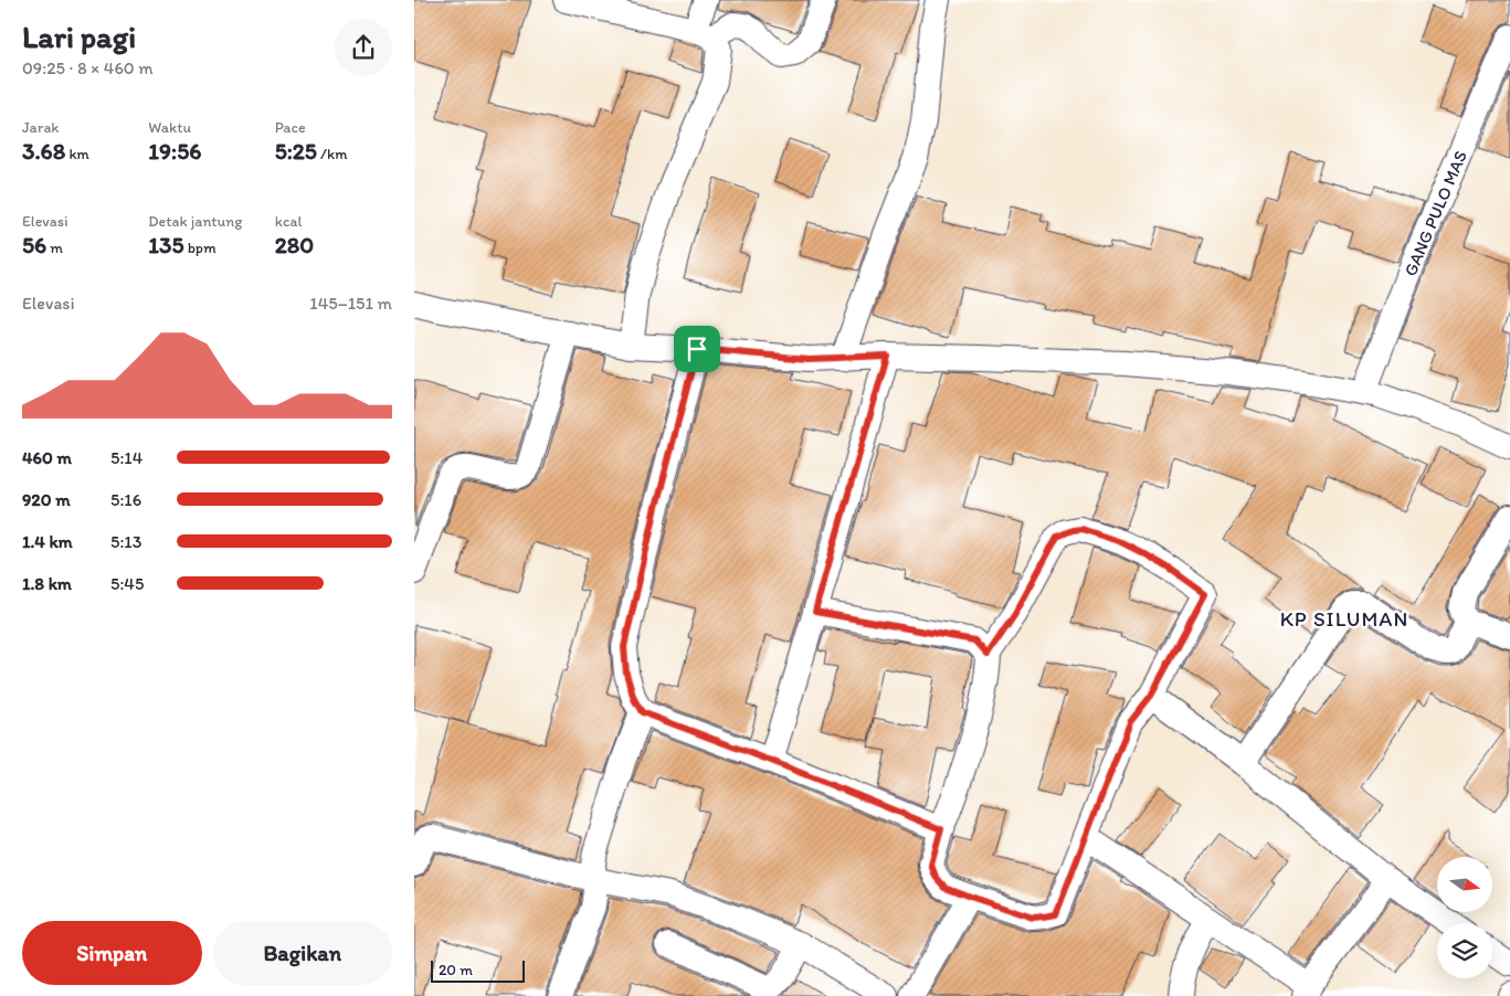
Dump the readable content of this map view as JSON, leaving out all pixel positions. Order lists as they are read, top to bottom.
{
  "streets": {
    "street": ["GANG PULO MAS"]
  },
  "districts": ["KP SILUMAN"],
  "scale_bar": "20 m",
  "north": "right",
  "page": {
    "heading": ["Lari pagi", "09:25 · 8 × 460 m"],
    "stats": [
      ["Jarak", "3.68 km"],
      ["Waktu", "19:56"],
      ["Pace", "5:25 /km"],
      ["Elevasi", "56 m"],
      ["Detak jantung", "135 bpm"],
      ["kcal", "280"]
    ],
    "chart": ["Elevasi", "145–151 m"],
    "list": [
      {
        "name": "460 m",
        "note": "5:14"
      },
      {
        "name": "920 m",
        "note": "5:16"
      },
      {
        "name": "1.4 km",
        "note": "5:13"
      },
      {
        "name": "1.8 km",
        "note": "5:45"
      }
    ],
    "buttons": ["Simpan", "Bagikan"],
    "scale": "20 m"
  }
}
